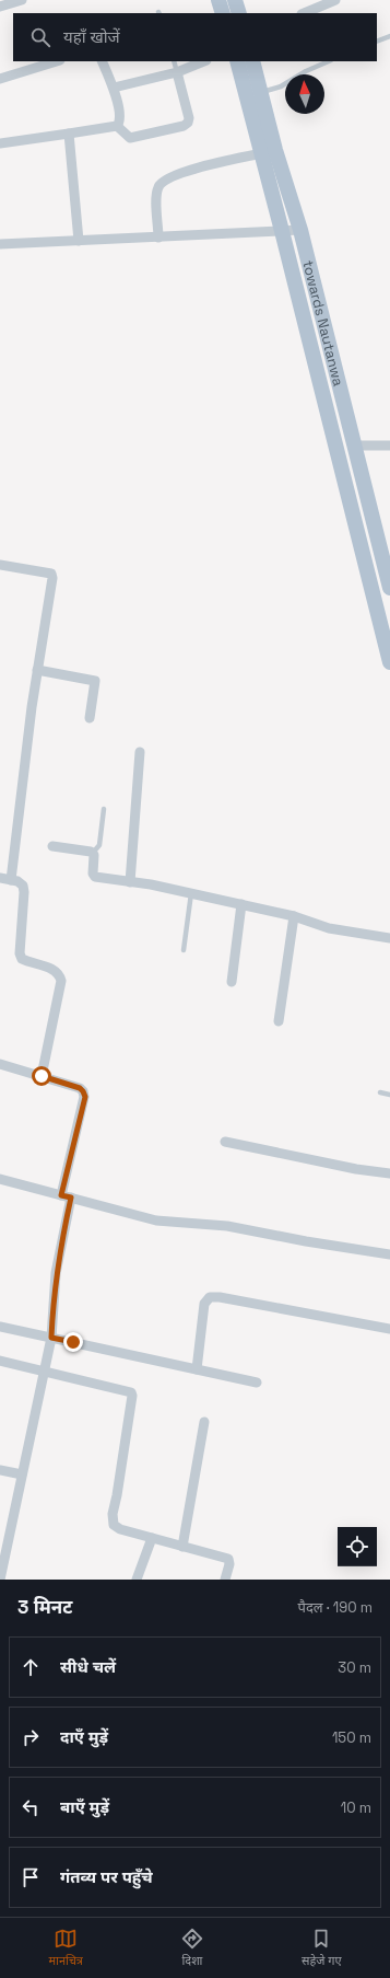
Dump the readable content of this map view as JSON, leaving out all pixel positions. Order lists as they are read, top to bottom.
{
  "streets": {
    "main road": ["towards Nautanwa"]
  },
  "north": "top",
  "page": {
    "search": "यहाँ खोजें",
    "heading": ["3 मिनट", "पैदल · 190 m"],
    "list": [
      ["सीधे चलें", "30 m"],
      ["दाएँ मुड़ें", "150 m"],
      ["बाएँ मुड़ें", "10 m"],
      "गंतव्य पर पहुँचे"
    ],
    "nav": ["मानचित्र", "दिशा", "सहेजे गए"]
  }
}
